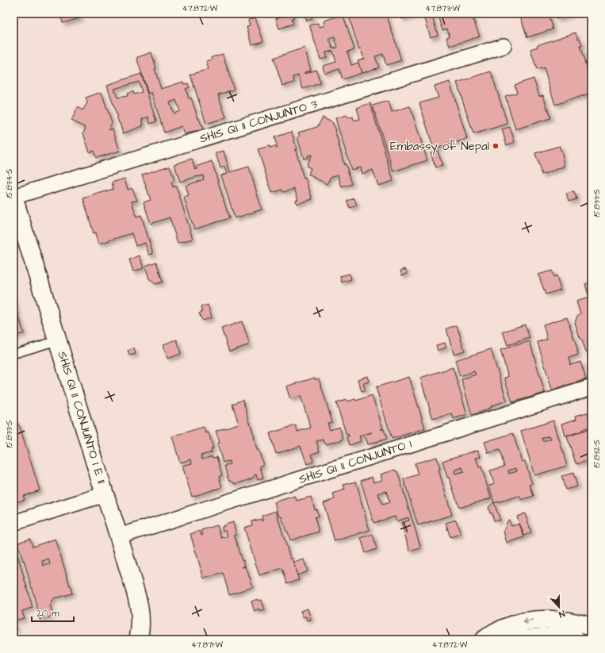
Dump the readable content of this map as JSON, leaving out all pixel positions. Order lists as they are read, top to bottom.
{
  "streets": {
    "street": ["SHIS QI 11 CONJUNTO 3", "SHIS QI 11 CONJUNTO 1 E 11", "SHIS QI 11 CONJUNTO 1"]
  },
  "crossings": [
    ["SHIS QI 11 CONJUNTO 3", "SHIS QI 11 CONJUNTO 1 E 11"],
    ["SHIS QI 11 CONJUNTO 1 E 11", "SHIS QI 11 CONJUNTO 1"]
  ],
  "places": ["Embassy of Nepal"],
  "scale_bar": "20 m",
  "north": "bottom",
  "coordinates": [
    "47.872°W",
    "47.873°W",
    "15.834°S",
    "15.833°S",
    "15.832°S",
    "47.871°W"
  ]
}
